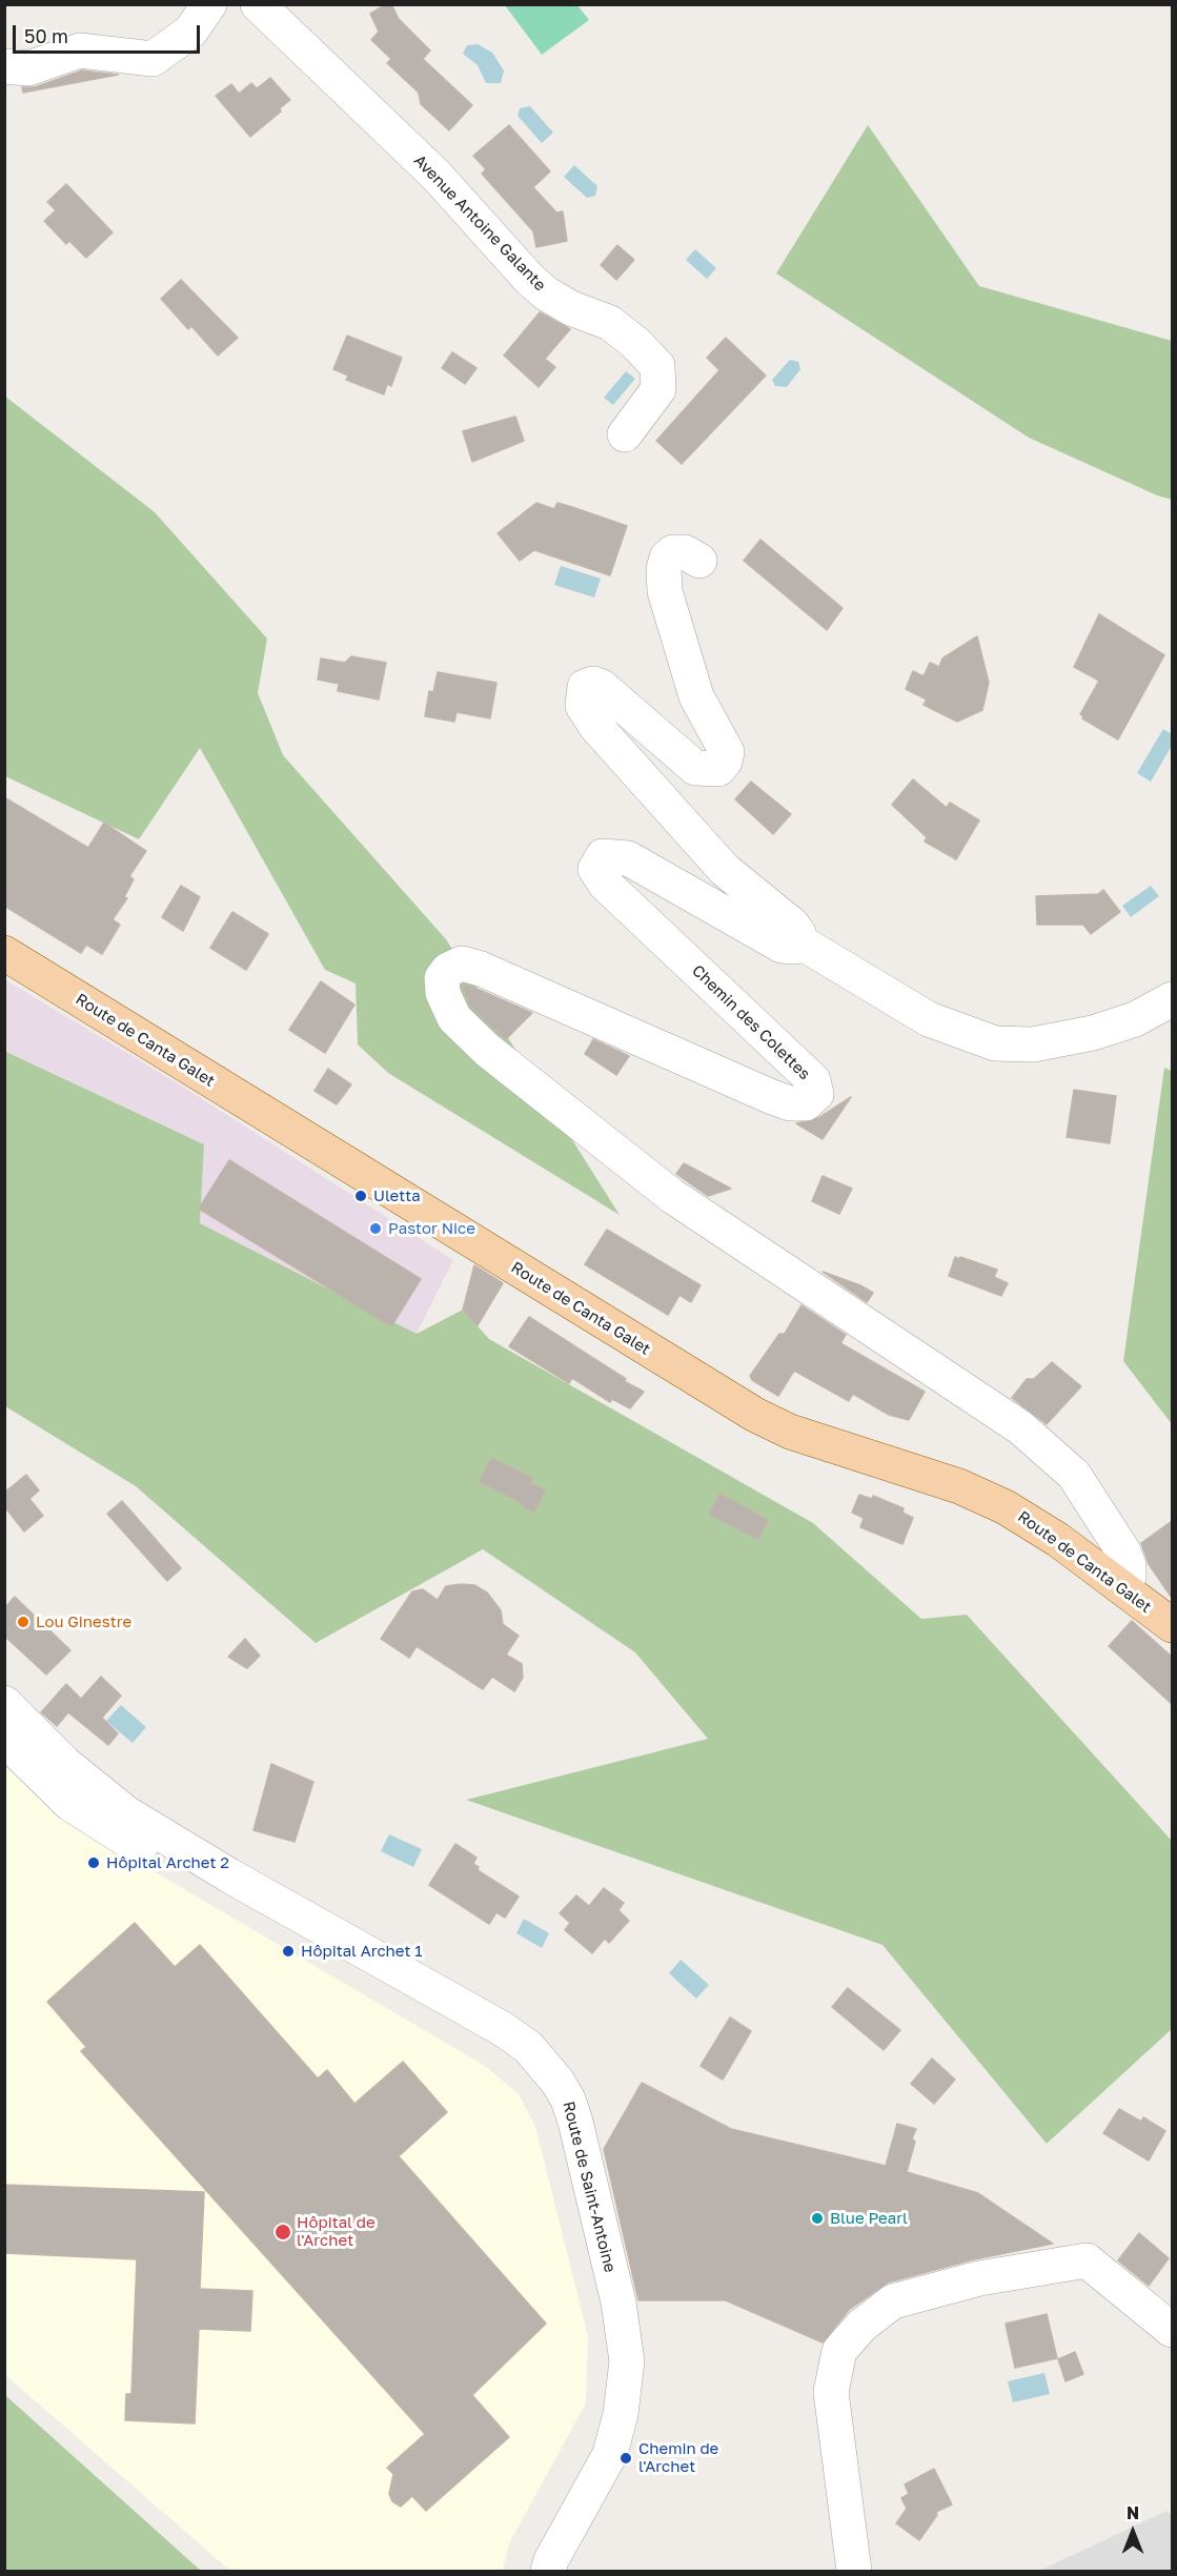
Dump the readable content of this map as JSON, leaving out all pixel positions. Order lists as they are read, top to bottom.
{
  "streets": {
    "main road": ["Route de Canta Galet"],
    "street": ["Avenue Antoine Galante", "Chemin des Colettes", "Route de Saint-Antoine"]
  },
  "crossings": [
    ["Chemin des Colettes", "Route de Canta Galet"]
  ],
  "places": [
    "Uletta",
    "Pastor Nice",
    "Lou Ginestre",
    "Hôpital Archet 2",
    "Hôpital Archet 1",
    "Blue Pearl",
    "Hôpital de l'Archet",
    "Chemin de l'Archet"
  ],
  "scale_bar": "50 m",
  "north": "top"
}
